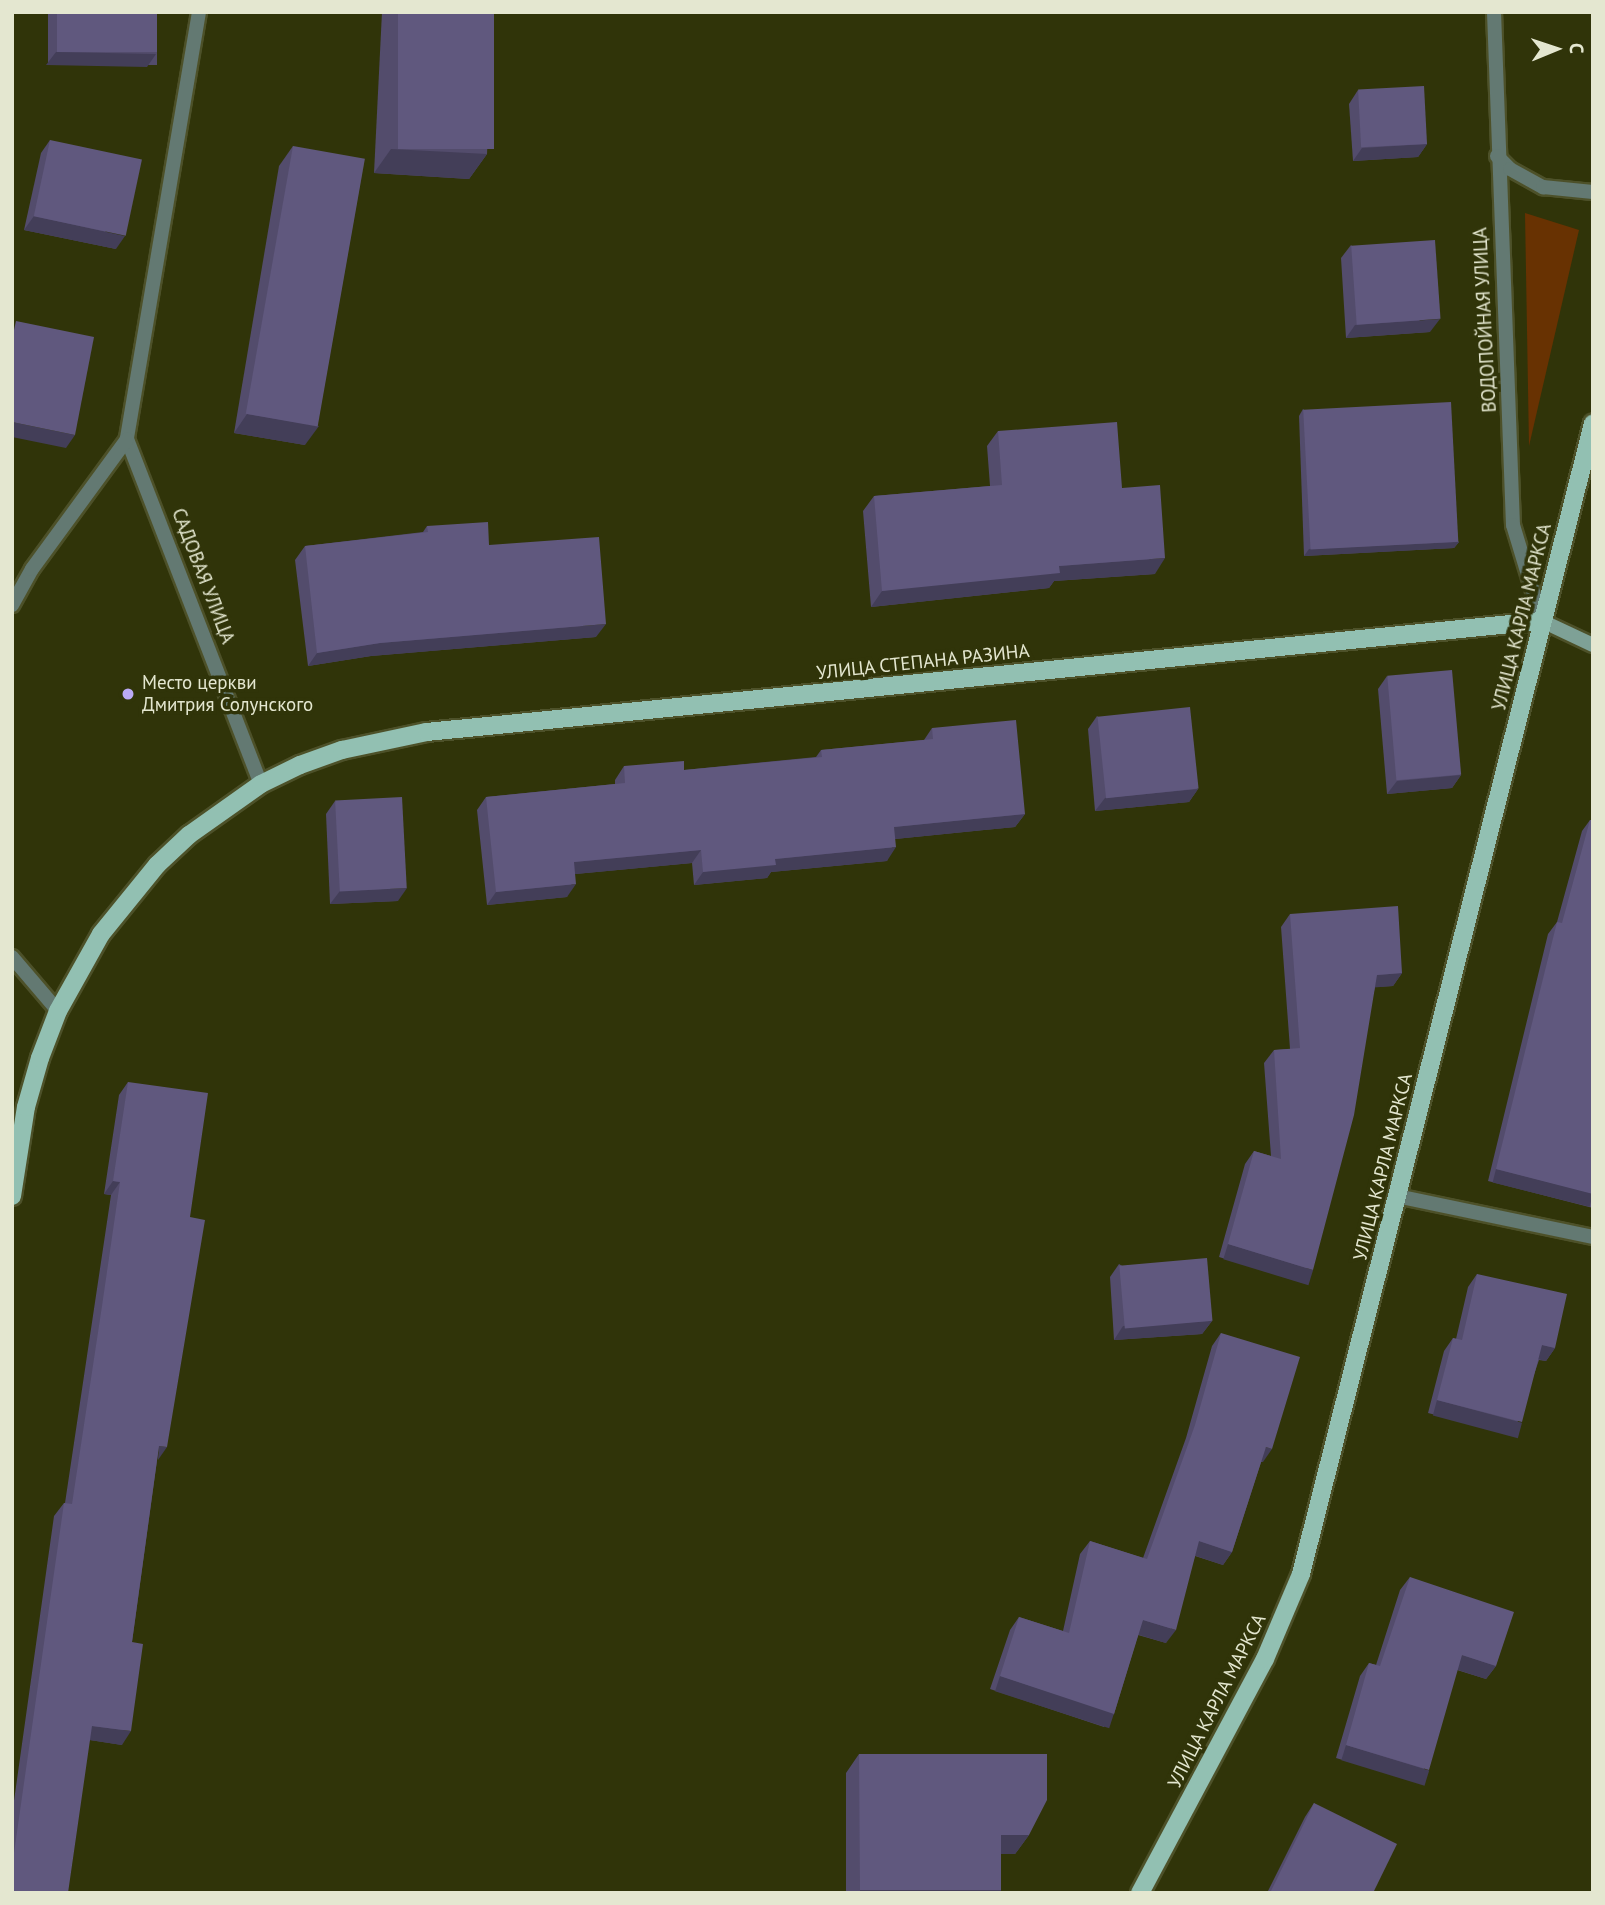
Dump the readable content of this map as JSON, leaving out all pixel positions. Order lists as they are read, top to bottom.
{
  "streets": {
    "main road": ["УЛИЦА КАРЛА МАРКСА", "УЛИЦА СТЕПАНА РАЗИНА"],
    "street": ["ВОДОПОЙНАЯ УЛИЦА", "САДОВАЯ УЛИЦА"]
  },
  "crossings": [
    ["ВОДОПОЙНАЯ УЛИЦА", "УЛИЦА КАРЛА МАРКСА"],
    ["ВОДОПОЙНАЯ УЛИЦА", "УЛИЦА СТЕПАНА РАЗИНА"],
    ["САДОВАЯ УЛИЦА", "УЛИЦА СТЕПАНА РАЗИНА"],
    ["УЛИЦА КАРЛА МАРКСА", "УЛИЦА СТЕПАНА РАЗИНА"]
  ],
  "places": ["Место церкви Дмитрия Солунского"],
  "north": "right"
}
